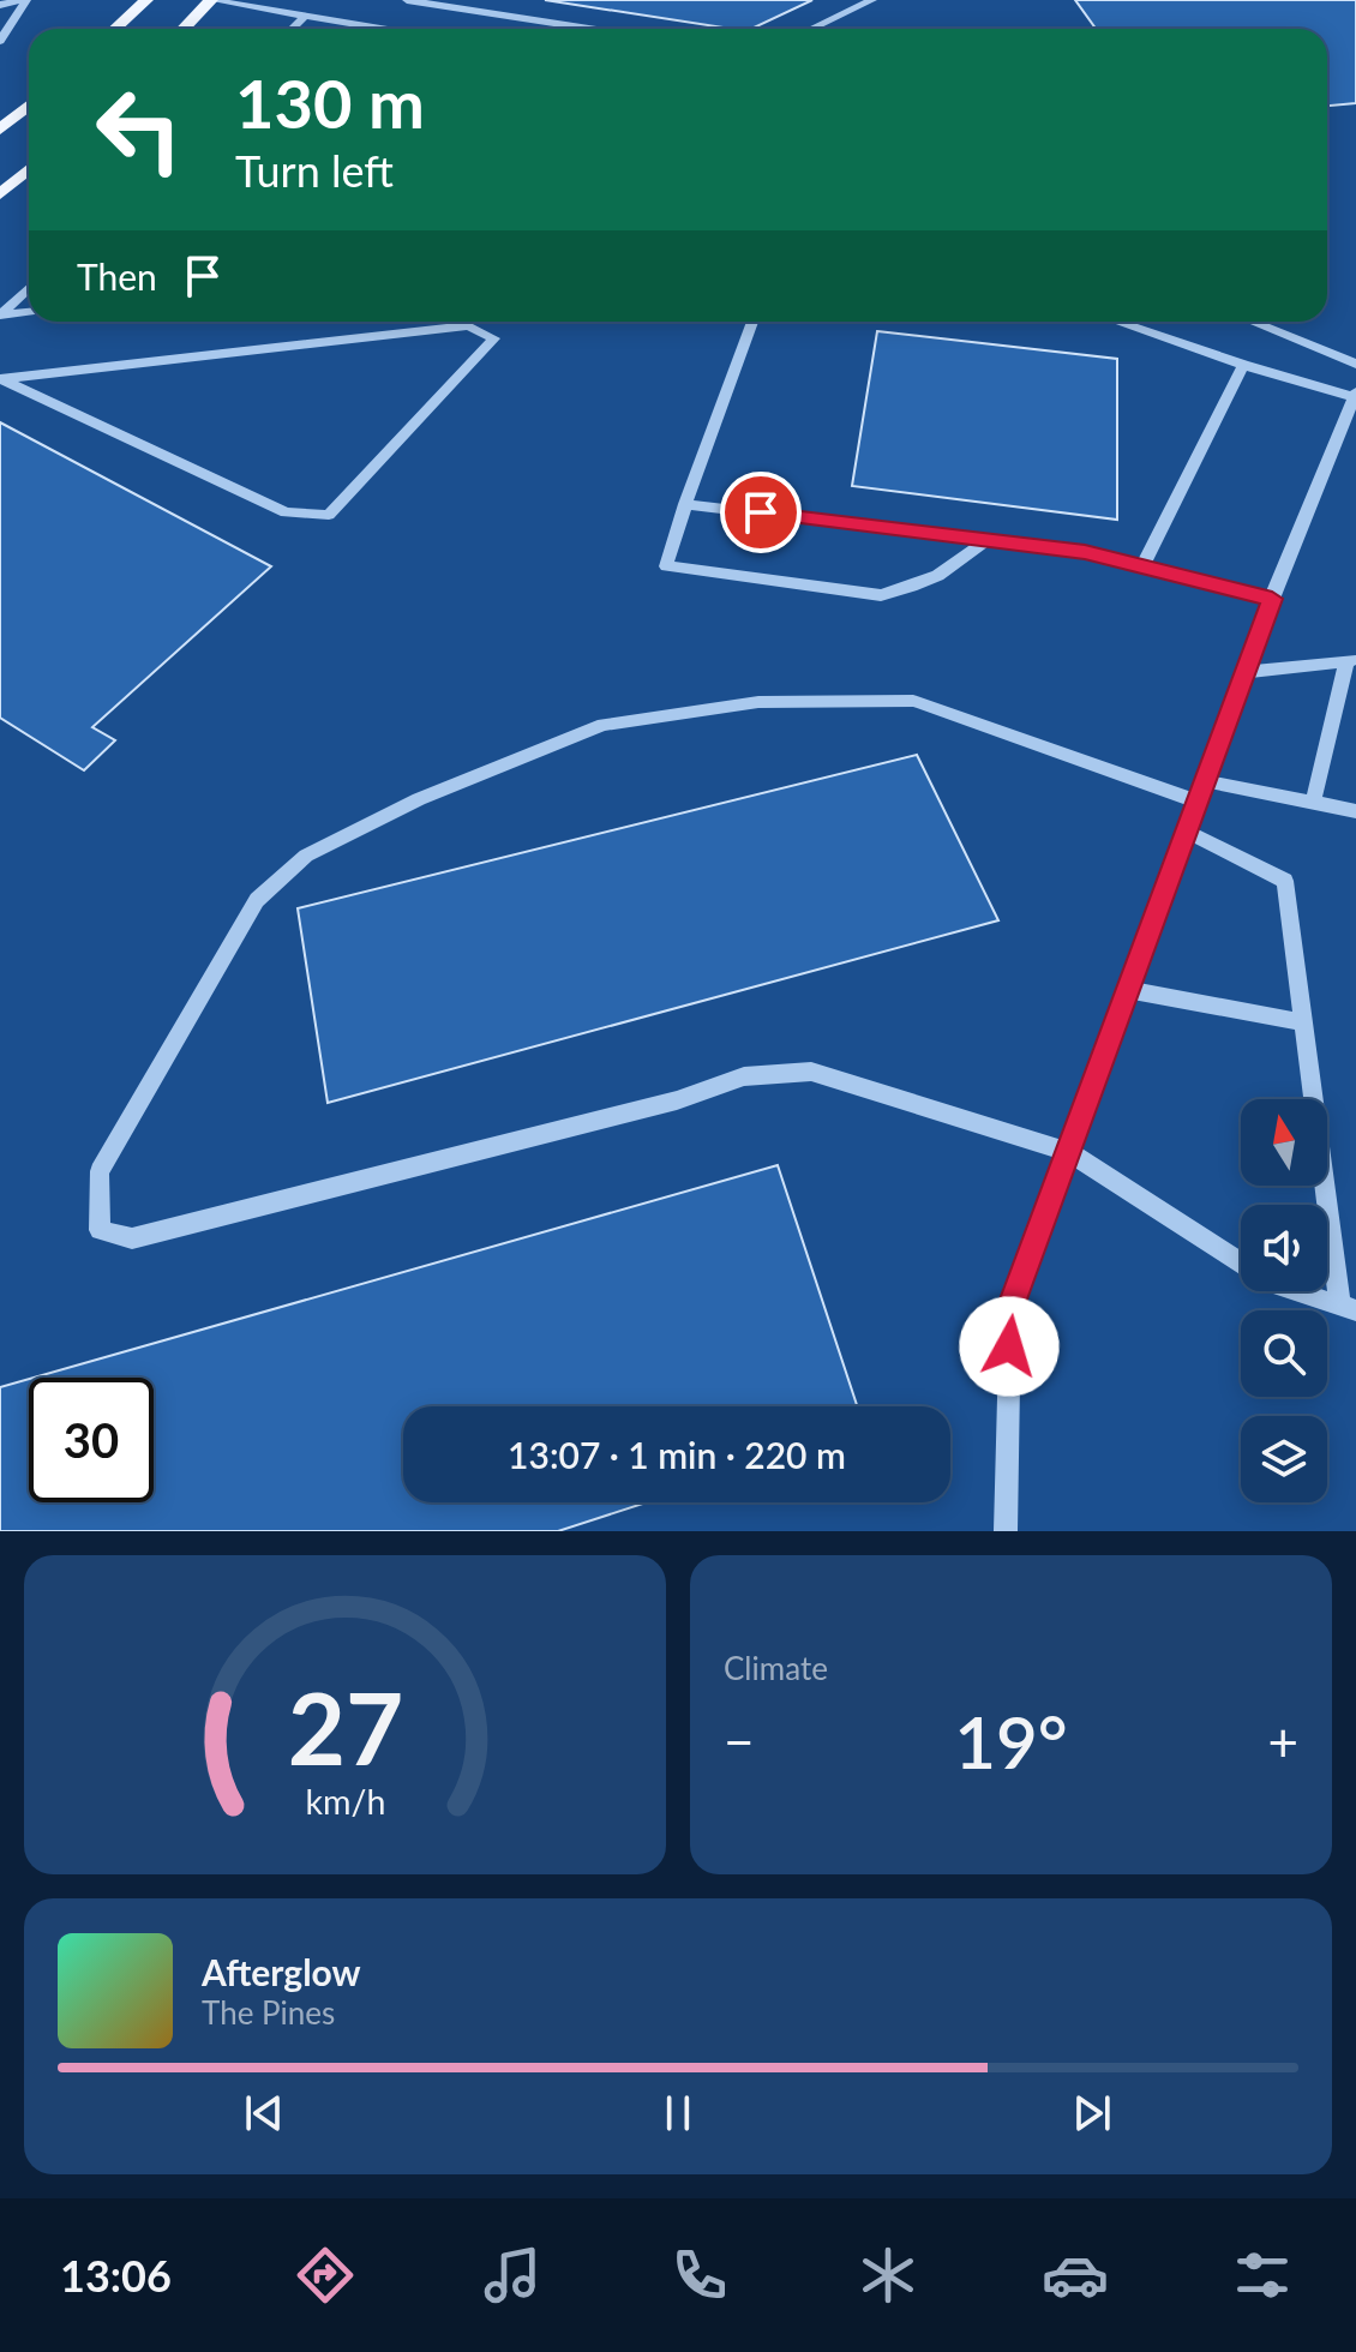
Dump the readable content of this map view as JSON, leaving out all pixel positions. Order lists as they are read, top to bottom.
{
  "north": "top",
  "page": {
    "turn": ["130 m", "Turn left"],
    "then": "Then",
    "limit": "30",
    "trip": "13:07 · 1 min · 220 m",
    "tile": "Climate",
    "heat": ["−", "19°", "+"],
    "song": ["Afterglow", "The Pines"],
    "tabs": "13:06",
    "gauge": ["27", "km/h"]
  }
}
